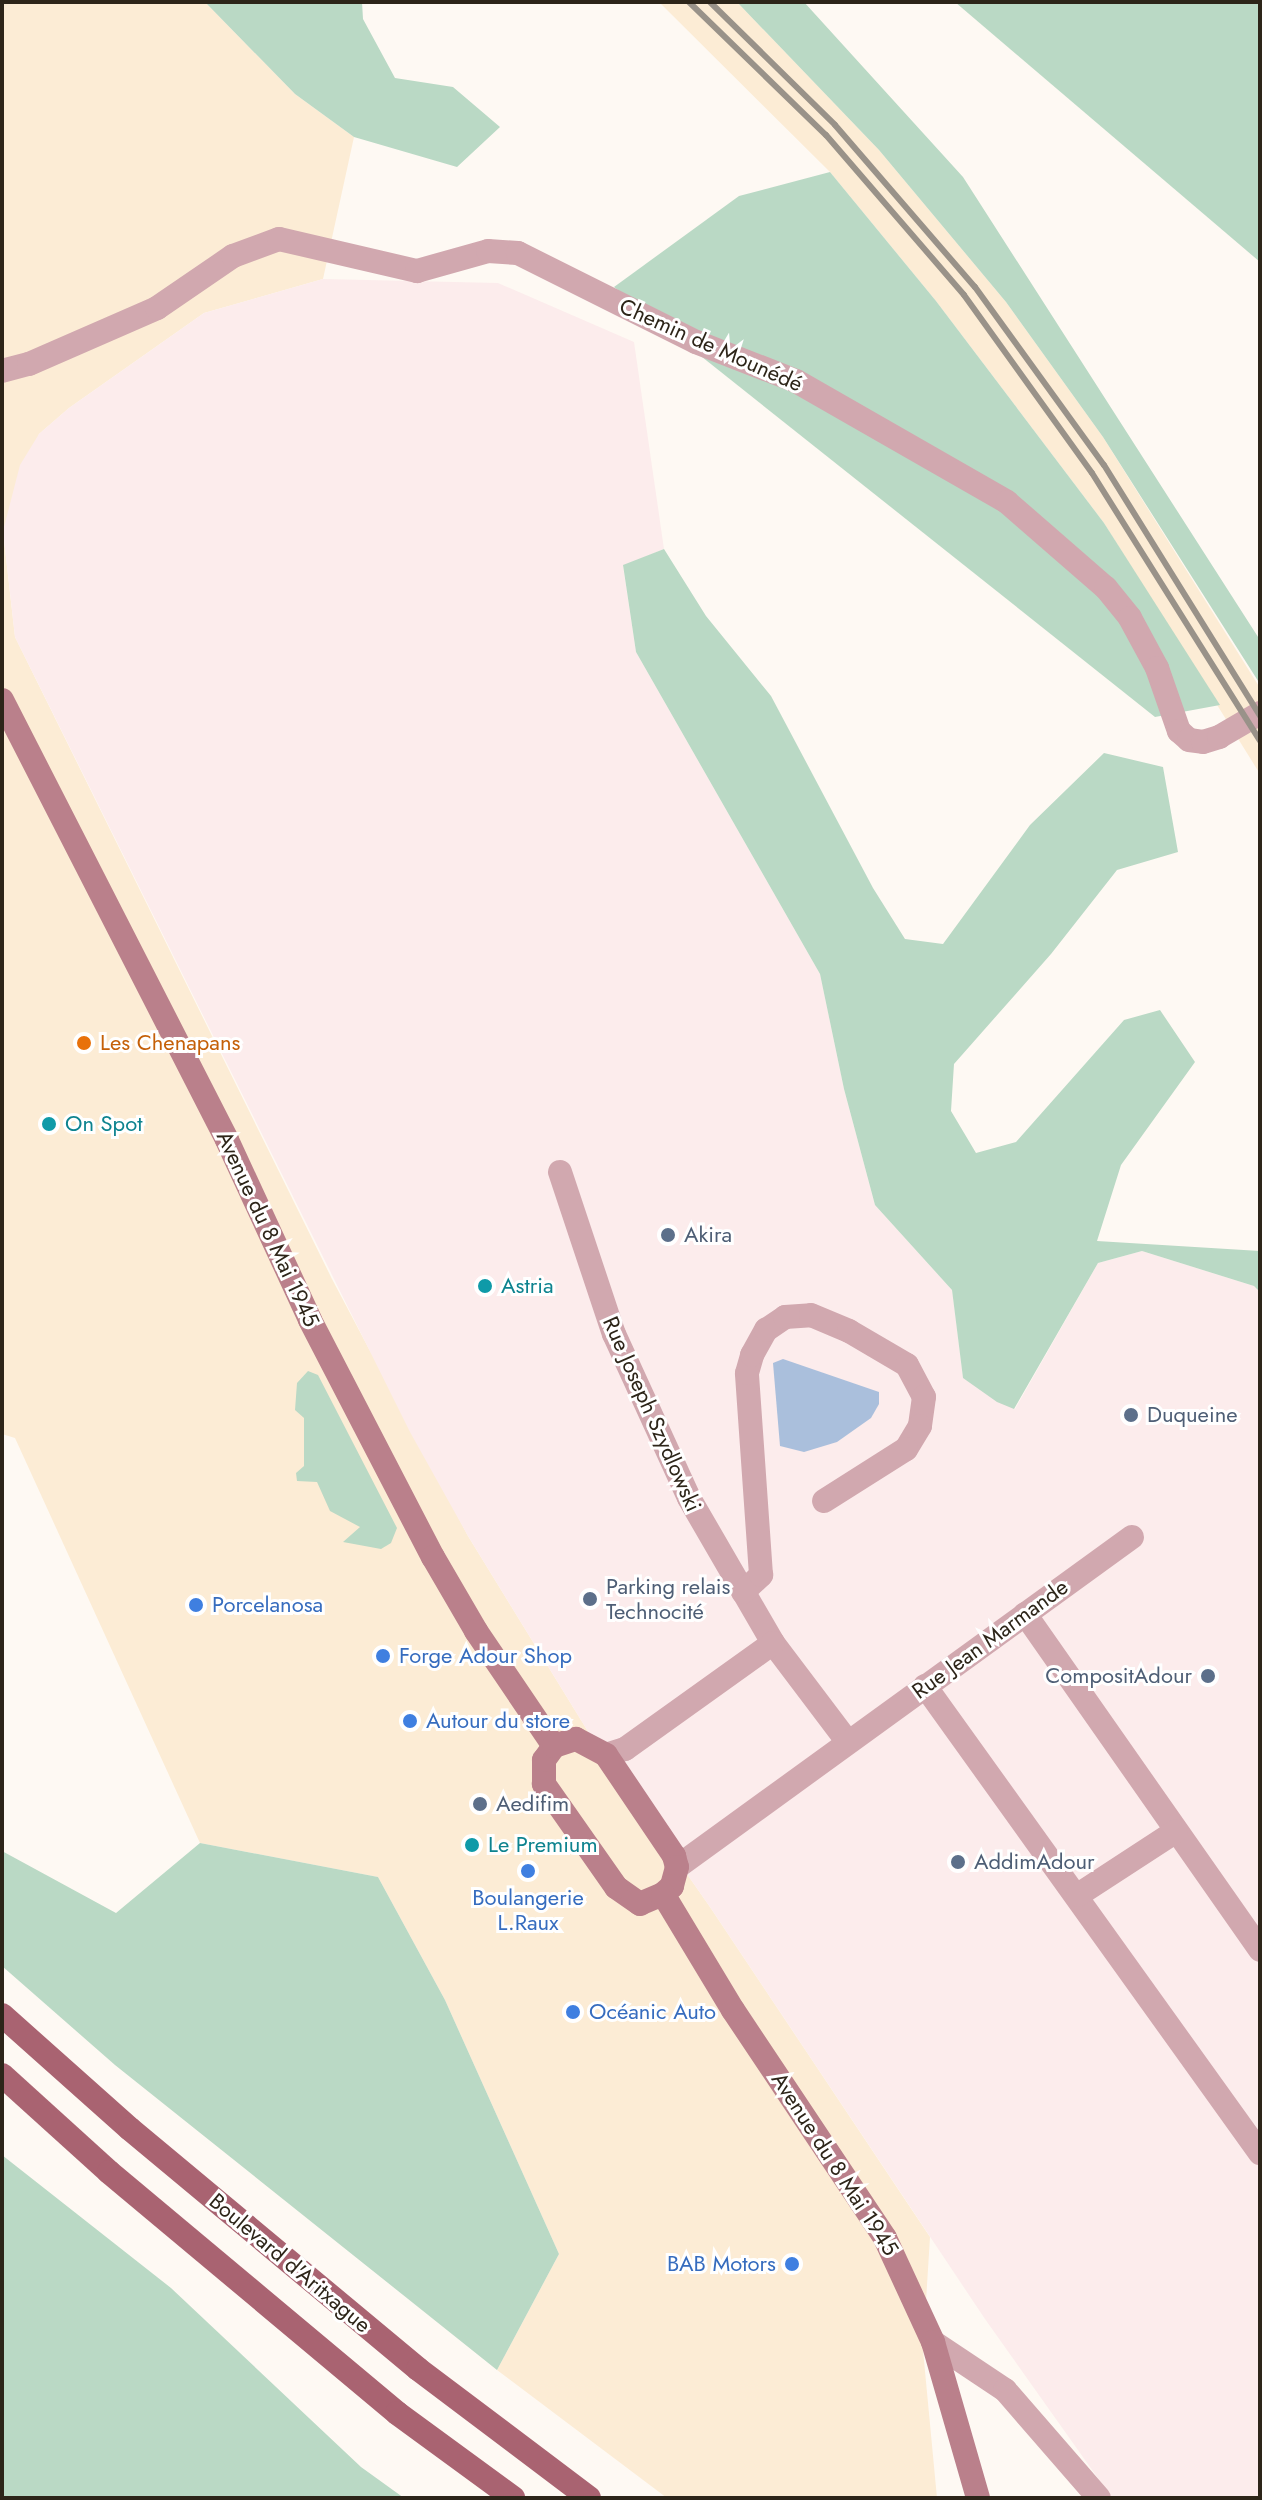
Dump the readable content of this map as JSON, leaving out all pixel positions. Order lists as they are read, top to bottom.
{
  "streets": {
    "main road": ["Avenue du 8 Mai 1945", "Boulevard d'Aritxague"],
    "street": ["Chemin de Mounédé", "Rue Joseph Szydlowski", "Rue Jean Marmande"]
  },
  "places": [
    "Les Chenapans",
    "On Spot",
    "Akira",
    "Astria",
    "Duqueine",
    "Parking relais Technocité",
    "Porcelanosa",
    "Forge Adour Shop",
    "CompositAdour",
    "Autour du store",
    "Aedifim",
    "Le Premium",
    "AddimAdour",
    "Boulangerie L.Raux",
    "Océanic Auto",
    "BAB Motors"
  ]
}
